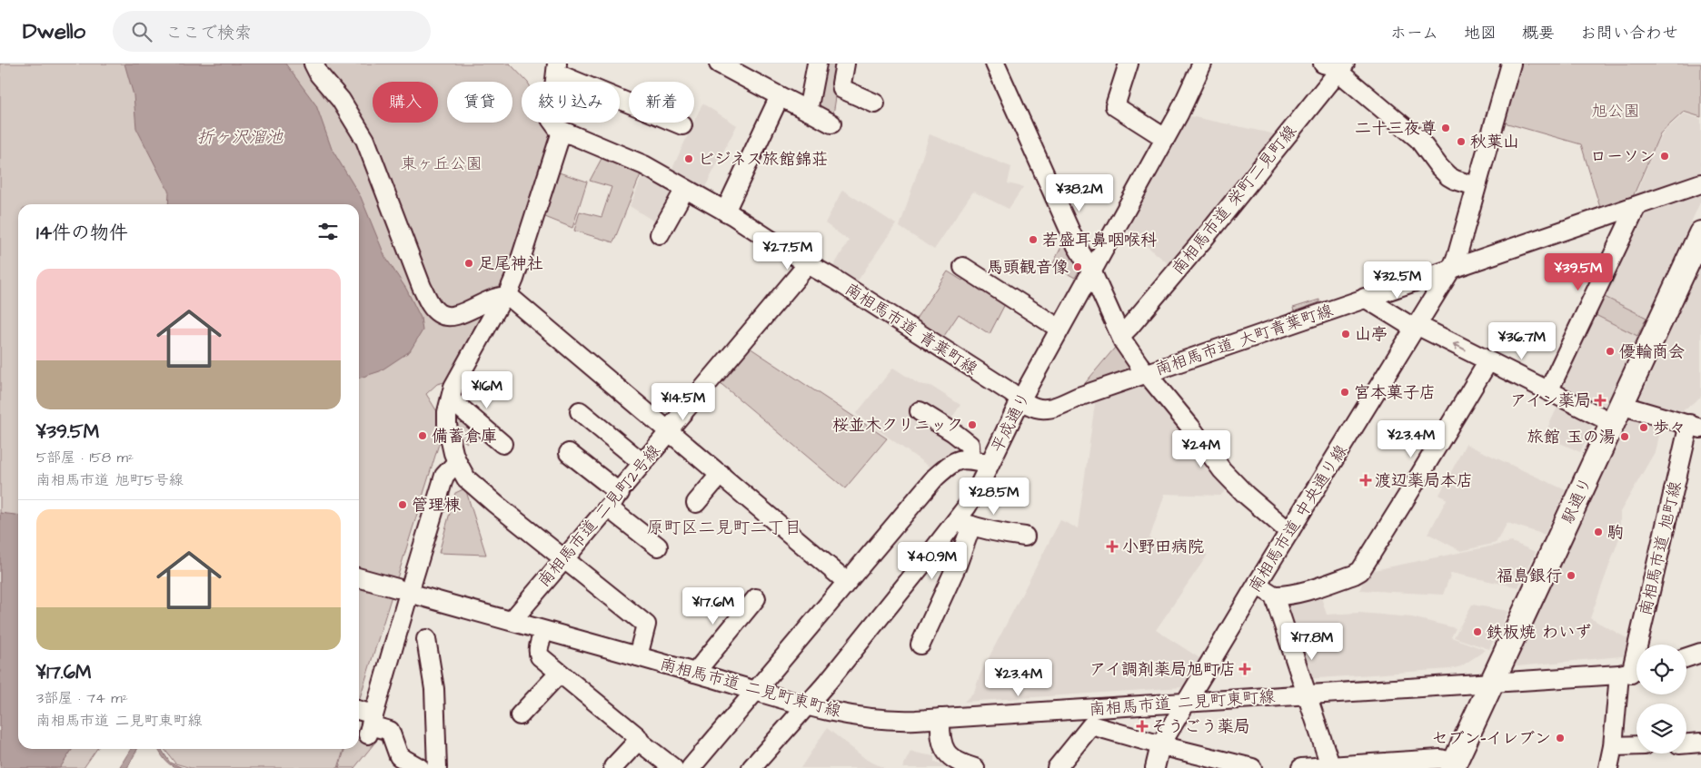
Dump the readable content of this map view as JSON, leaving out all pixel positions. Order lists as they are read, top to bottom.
{
  "streets": {
    "main road": ["駅通り"],
    "street": [
      "南相馬市道 栄町二見町線",
      "南相馬市道 青葉町線",
      "南相馬市道 大町青葉町線",
      "平成通り",
      "南相馬市道 二見町2号線",
      "南相馬市道 中央通り線",
      "南相馬市道 旭町線",
      "南相馬市道 二見町東町線"
    ]
  },
  "crossings": [
    ["南相馬市道 青葉町線", "南相馬市道 大町青葉町線"],
    ["南相馬市道 青葉町線", "平成通り"],
    ["南相馬市道 青葉町線", "南相馬市道 二見町2号線"],
    ["南相馬市道 大町青葉町線", "平成通り"],
    ["南相馬市道 大町青葉町線", "南相馬市道 中央通り線"],
    ["平成通り", "南相馬市道 二見町東町線"],
    ["駅通り", "南相馬市道 二見町東町線"],
    ["南相馬市道 二見町2号線", "南相馬市道 二見町東町線"],
    ["南相馬市道 中央通り線", "南相馬市道 二見町東町線"],
    ["南相馬市道 旭町線", "南相馬市道 二見町東町線"]
  ],
  "districts": ["原町区二見町二丁目"],
  "water": ["折ヶ沢溜池"],
  "parks": ["旭公園", "東ヶ丘公園"],
  "places": {
    "other": [
      "二十三夜尊",
      "秋葉山",
      "ローソン",
      "ビジネス旅館錦荘",
      "若盛耳鼻咽喉科",
      "足尾神社",
      "馬頭観音像",
      "山亭",
      "優輪商会",
      "宮本菓子店",
      "桜並木クリニック",
      "歩々",
      "備蓄倉庫",
      "旅館 玉の湯",
      "管理棟",
      "駒",
      "福島銀行",
      "鉄板焼 わいず",
      "セブン-イレブン"
    ],
    "health": [
      "アイン薬局",
      "渡辺薬局本店",
      "小野田病院",
      "アイ調剤薬局旭町店",
      "そうごう薬局"
    ]
  },
  "page": {
    "header": "Dwello",
    "search": "ここで検索",
    "nav": [
      "ホーム",
      "地図",
      "概要",
      "お問い合わせ"
    ],
    "chip": [
      "購入",
      "賃貸",
      "絞り込み",
      "新着"
    ],
    "price": [
      "¥38.2M",
      "¥27.5M",
      "¥39.5M",
      "¥32.5M",
      "¥36.7M",
      "¥16M",
      "¥14.5M",
      "¥23.4M",
      "¥24M",
      "¥28.5M",
      "¥40.9M",
      "¥17.6M",
      "¥17.8M",
      "¥23.4M"
    ],
    "heading": "14件の物件",
    "list": [
      {
        "name": "¥39.5M",
        "note": "5部屋 · 158 m² · 南相馬市道 旭町5号線"
      },
      {
        "name": "¥17.6M",
        "note": "3部屋 · 74 m² · 南相馬市道 二見町東町線"
      }
    ]
  }
}
